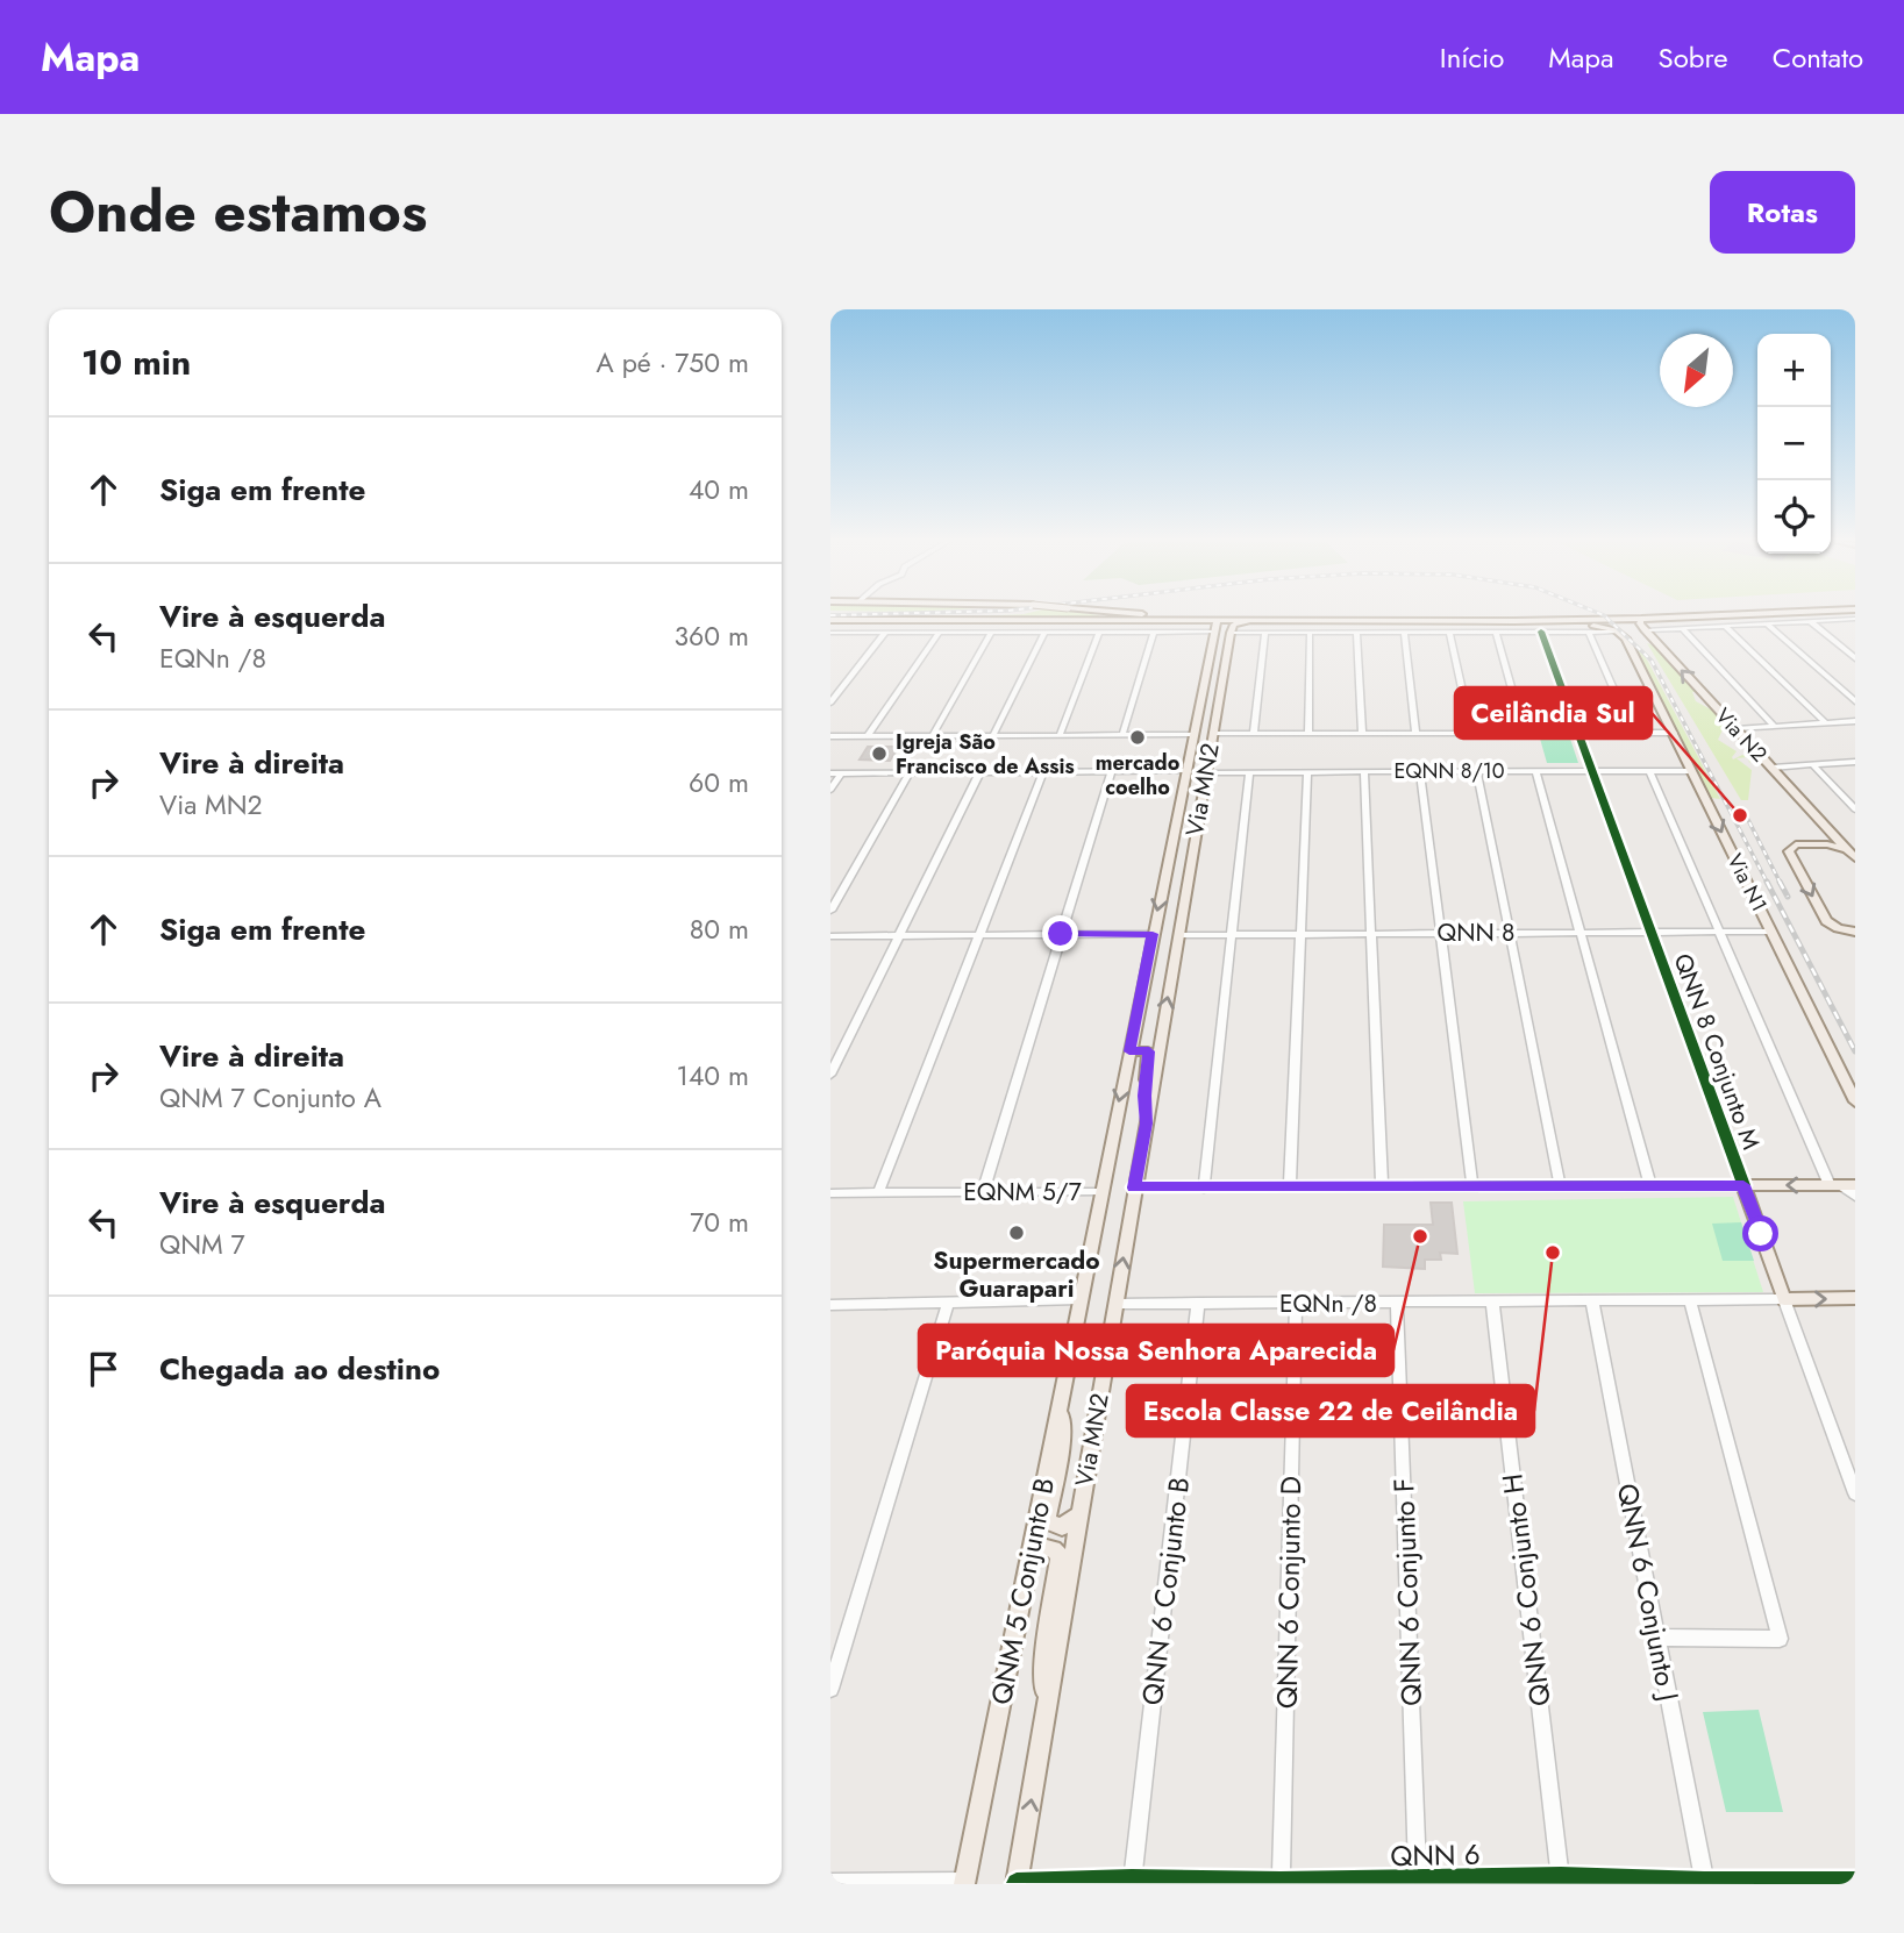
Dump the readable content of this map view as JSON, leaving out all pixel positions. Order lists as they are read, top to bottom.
{
  "streets": {
    "main road": [
      "Via N2",
      "Via MN2",
      "Via N1",
      "EQNM 5/7",
      "QNM 5 Conjunto B"
    ],
    "street": [
      "EQNN 8/10",
      "QNN 8",
      "QNN 8 Conjunto M",
      "EQNn /8",
      "QNN 6 Conjunto H",
      "QNN 6 Conjunto B",
      "QNN 6 Conjunto D",
      "QNN 6 Conjunto F",
      "QNN 6 Conjunto J",
      "QNN 6"
    ]
  },
  "crossings": [
    ["EQNN 8/10", "Via MN2"],
    ["EQNN 8/10", "Via N1"],
    ["EQNN 8/10", "QNN 8 Conjunto M"],
    ["Via MN2", "QNN 8"],
    ["Via MN2", "EQNn /8"],
    ["Via MN2", "QNN 6"],
    ["Via N1", "QNN 8"],
    ["QNN 8", "QNN 8 Conjunto M"],
    ["EQNM 5/7", "QNM 5 Conjunto B"],
    ["EQNn /8", "QNN 6 Conjunto H"],
    ["EQNn /8", "QNN 6 Conjunto B"],
    ["EQNn /8", "QNN 6 Conjunto D"],
    ["EQNn /8", "QNN 6 Conjunto F"],
    ["EQNn /8", "QNN 6 Conjunto J"],
    ["QNN 6 Conjunto H", "QNN 6"],
    ["QNN 6 Conjunto B", "QNN 6"],
    ["QNN 6 Conjunto D", "QNN 6"],
    ["QNN 6 Conjunto F", "QNN 6"],
    ["QNN 6 Conjunto J", "QNN 6"]
  ],
  "places": [
    "mercado coelho",
    "Igreja São Francisco de Assis",
    "Ceilândia Sul",
    "Supermercado Guarapari",
    "Paróquia Nossa Senhora Aparecida",
    "Escola Classe 22 de Ceilândia"
  ],
  "north": "bottom left",
  "page": {
    "header": "Mapa",
    "nav": [
      "Início",
      "Mapa",
      "Sobre",
      "Contato"
    ],
    "title": "Onde estamos",
    "buttons": "Rotas",
    "heading": ["10 min", "A pé · 750 m"],
    "map_buttons": ["+", "−"],
    "list": [
      ["Siga em frente", "40 m"],
      ["Vire à esquerda", "EQNn /8", "360 m"],
      ["Vire à direita", "Via MN2", "60 m"],
      ["Siga em frente", "80 m"],
      ["Vire à direita", "QNM 7 Conjunto A", "140 m"],
      ["Vire à esquerda", "QNM 7", "70 m"],
      "Chegada ao destino"
    ]
  }
}
